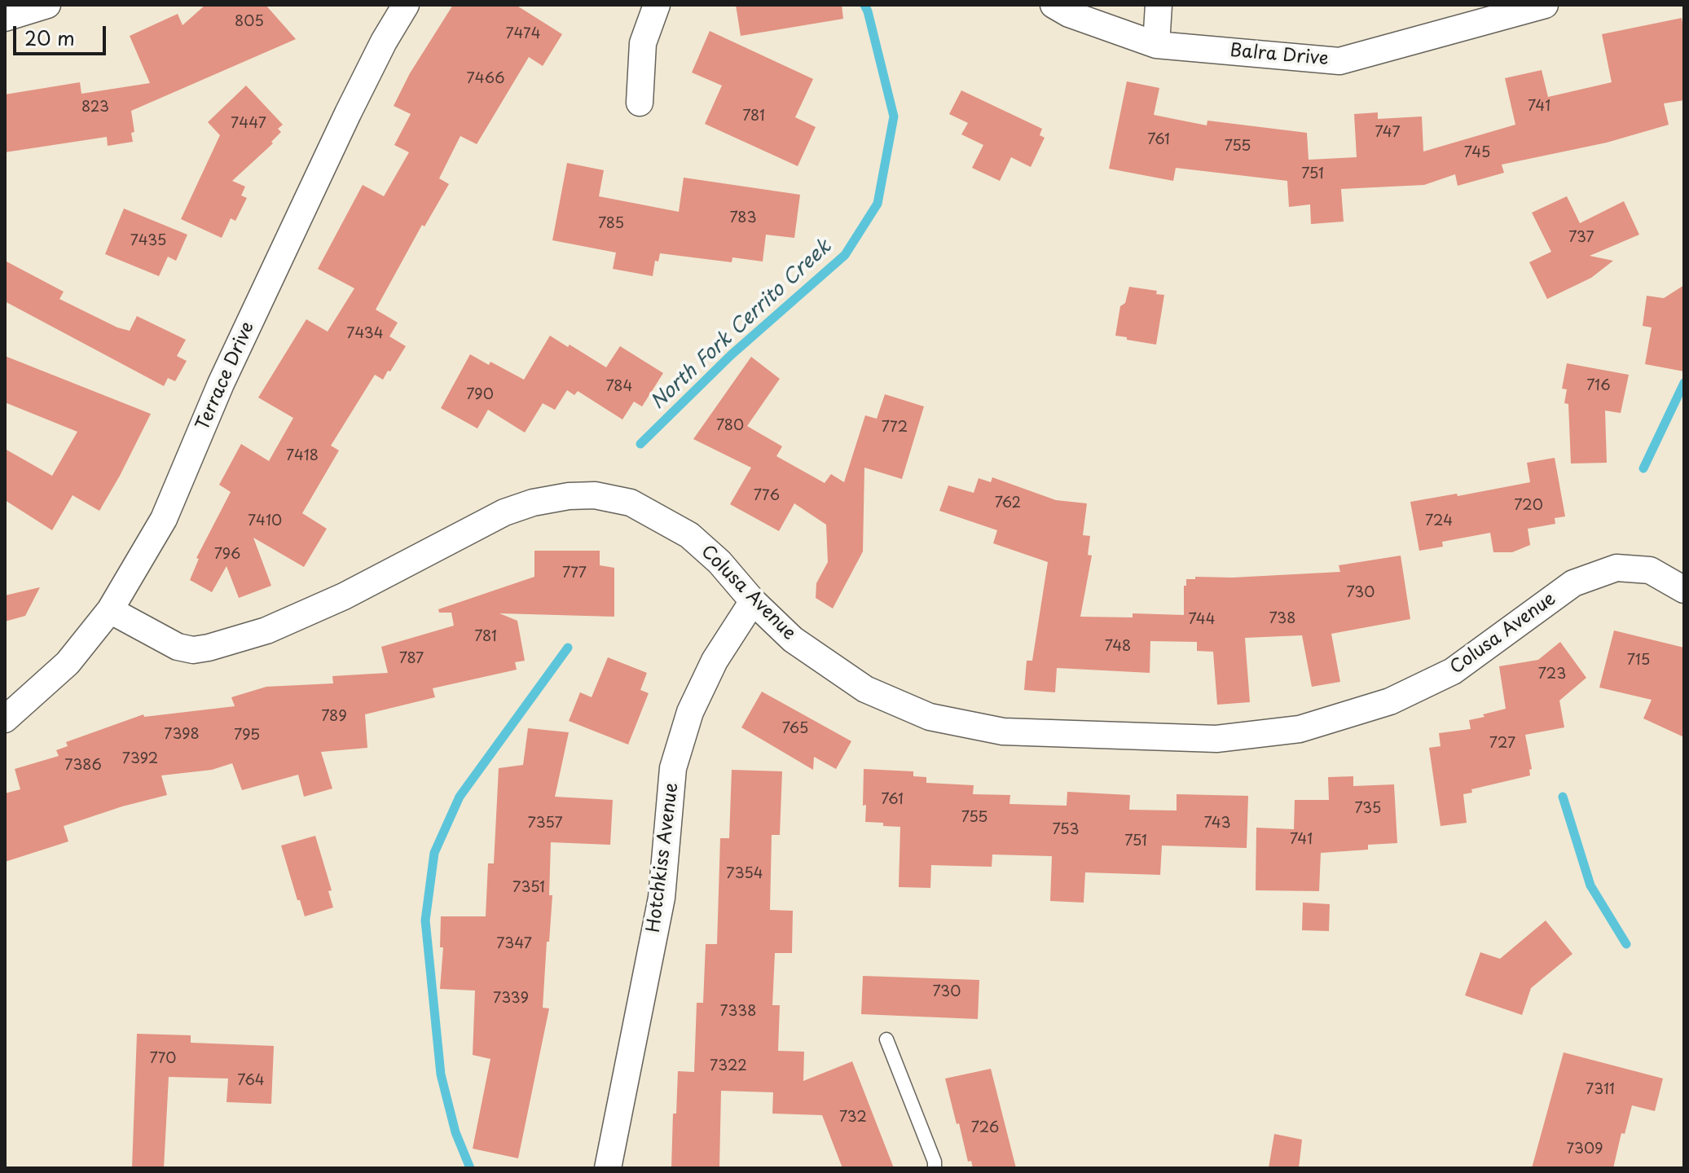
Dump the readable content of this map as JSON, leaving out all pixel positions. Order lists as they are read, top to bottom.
{
  "streets": {
    "street": [
      "Balra Drive",
      "Terrace Drive",
      "Colusa Avenue",
      "Hotchkiss Avenue"
    ]
  },
  "crossings": [
    ["Terrace Drive", "Colusa Avenue"],
    ["Colusa Avenue", "Hotchkiss Avenue"]
  ],
  "water": ["North Fork Cerrito Creek"],
  "house_numbers": [
    "805",
    "7474",
    "7466",
    "741",
    "823",
    "781",
    "7447",
    "747",
    "761",
    "755",
    "745",
    "751",
    "783",
    "785",
    "737",
    "7435",
    "7434",
    "716",
    "784",
    "790",
    "780",
    "772",
    "7418",
    "776",
    "762",
    "720",
    "7410",
    "724",
    "796",
    "777",
    "730",
    "738",
    "744",
    "781",
    "748",
    "787",
    "715",
    "723",
    "789",
    "765",
    "7398",
    "795",
    "727",
    "7392",
    "7386",
    "761",
    "735",
    "755",
    "7357",
    "743",
    "753",
    "741",
    "751",
    "7354",
    "7351",
    "7347",
    "730",
    "7339",
    "7338",
    "770",
    "7322",
    "764",
    "7311",
    "732",
    "726",
    "7309"
  ],
  "scale_bar": "20 m"
}
